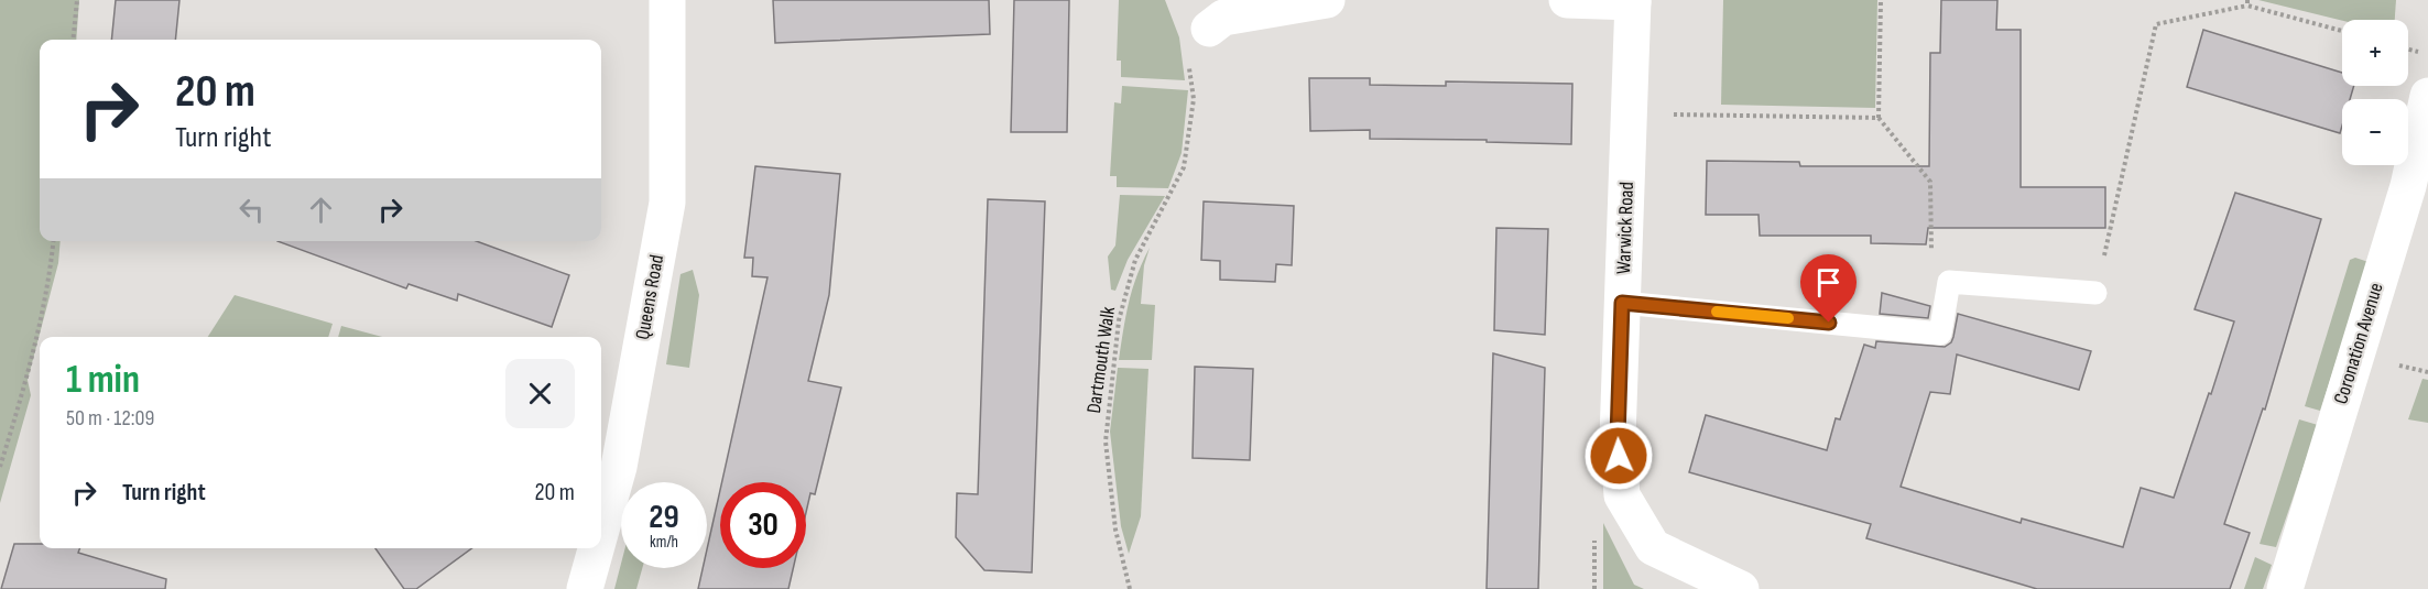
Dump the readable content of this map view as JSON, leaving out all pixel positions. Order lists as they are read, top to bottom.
{
  "streets": {
    "street": ["Warwick Road", "Queens Road", "Coronation Avenue"],
    "path": ["Dartmouth Walk"]
  },
  "page": {
    "map_buttons": ["+", "−"],
    "turn": ["20 m", "Turn right"],
    "heading": ["1 min", "50 m · 12:09"],
    "list": [
      {
        "name": "Turn right",
        "value": "20 m"
      }
    ],
    "speed": "29 km/h",
    "limit": "30"
  }
}
